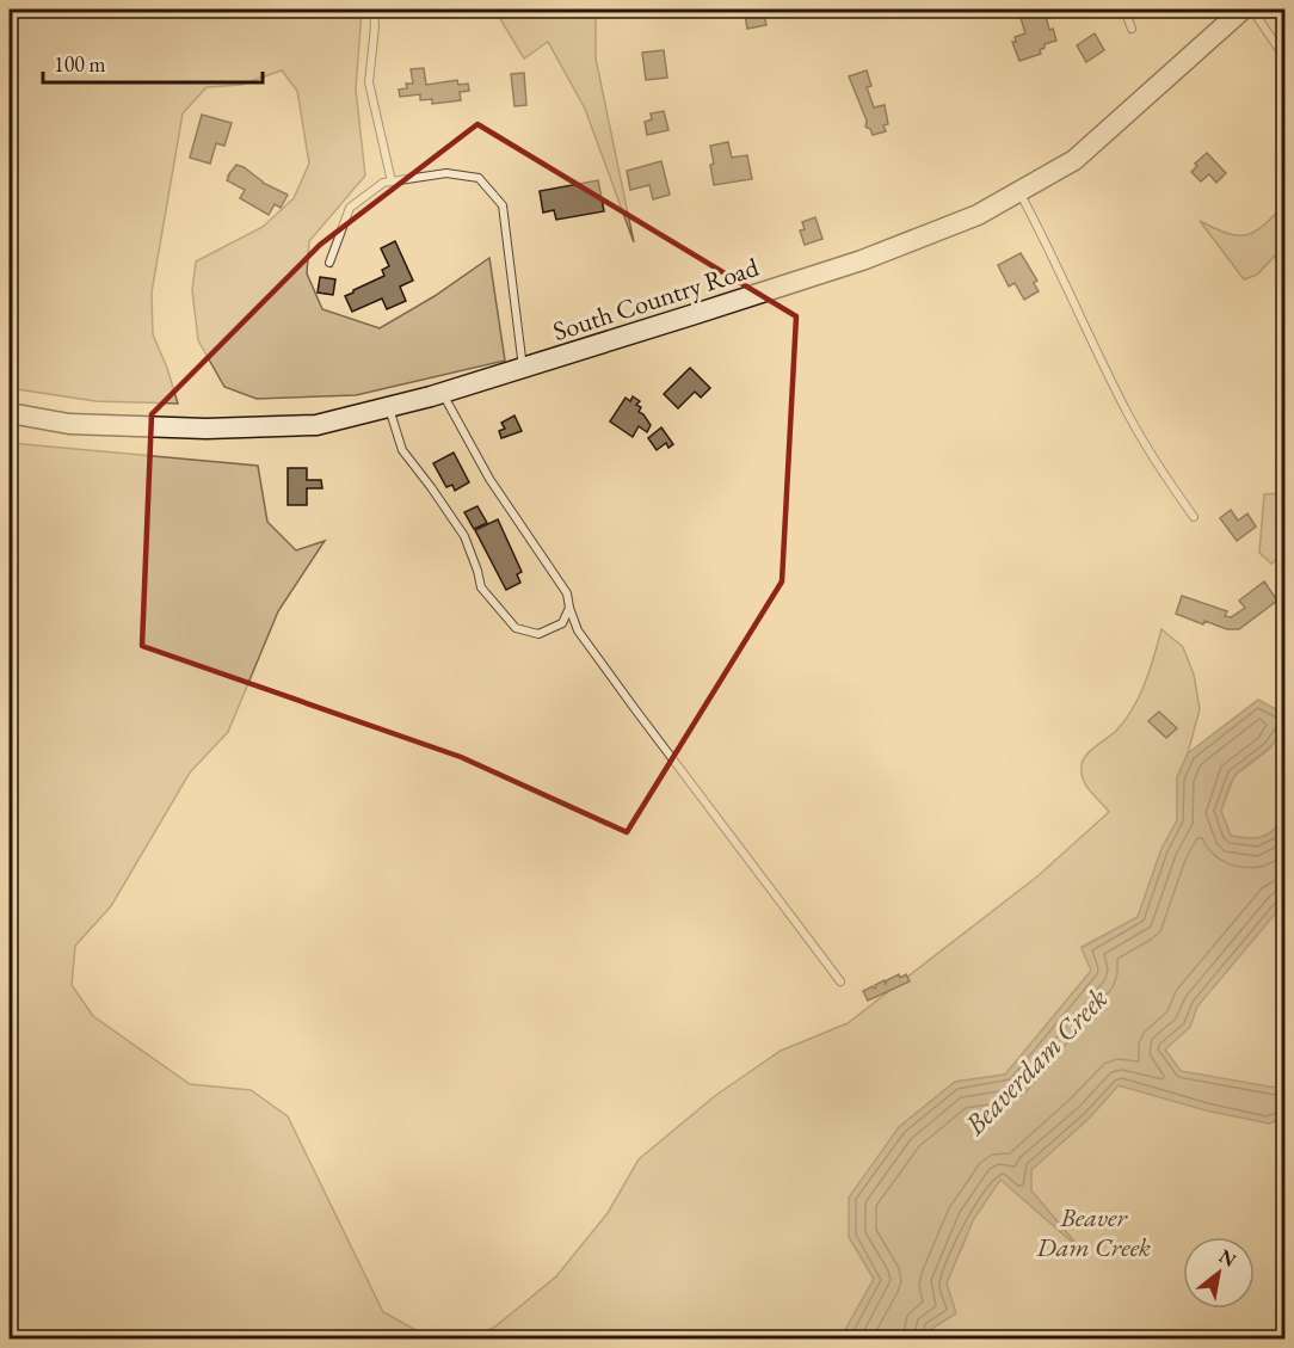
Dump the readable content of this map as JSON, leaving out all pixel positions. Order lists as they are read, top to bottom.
{
  "streets": {
    "main road": ["South Country Road"]
  },
  "water": ["Beaverdam Creek"],
  "parks": ["Beaver Dam Creek"],
  "scale_bar": "100 m",
  "north": "top right"
}
